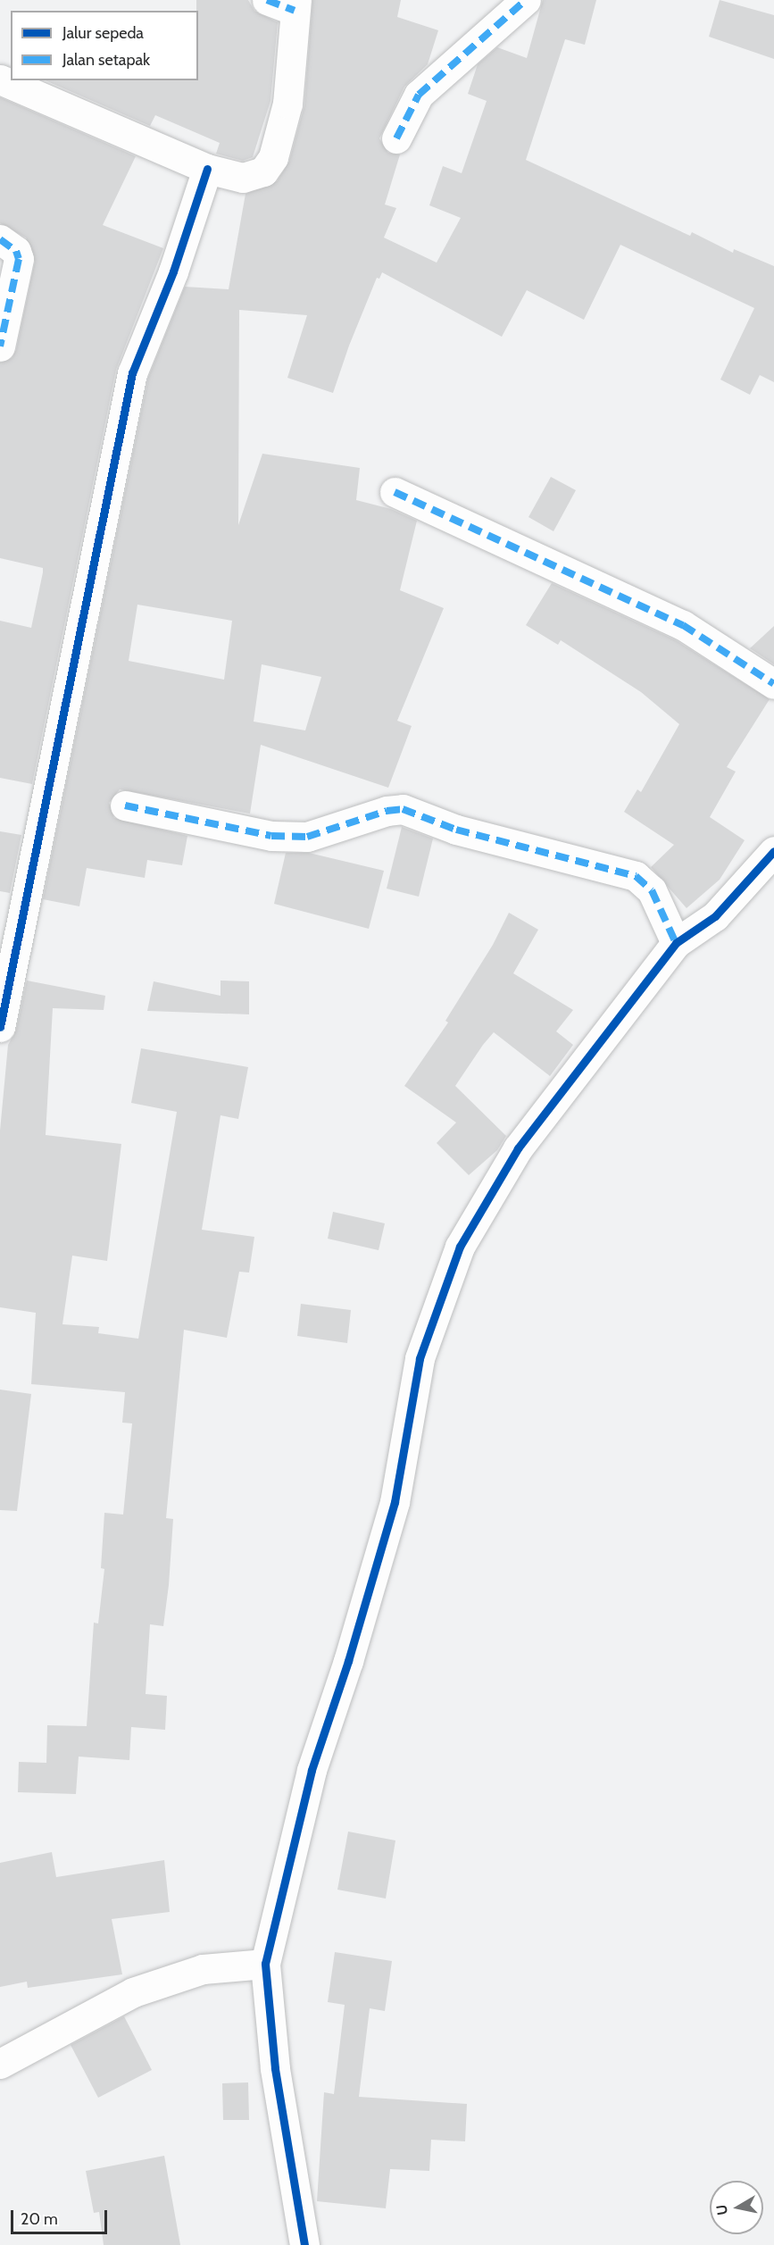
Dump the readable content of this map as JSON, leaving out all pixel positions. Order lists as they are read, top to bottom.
{
  "legend": ["Jalur sepeda", "Jalan setapak"],
  "scale_bar": "20 m",
  "north": "left"
}
